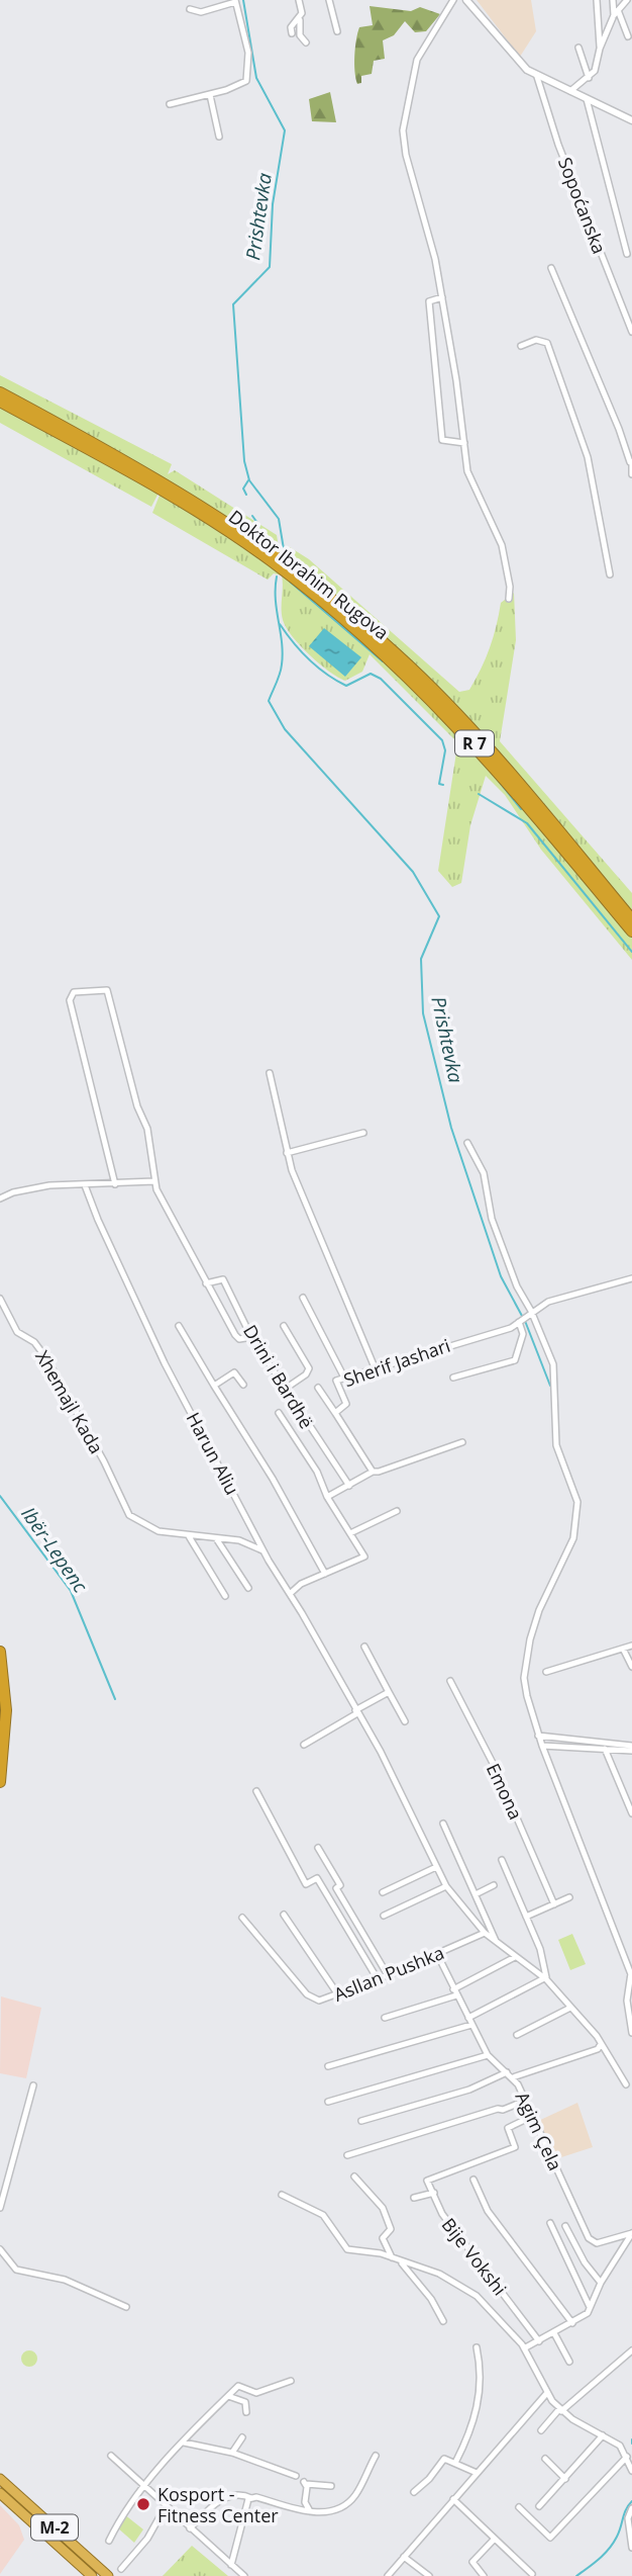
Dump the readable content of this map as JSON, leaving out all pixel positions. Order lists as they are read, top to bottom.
{
  "streets": {
    "highway": ["Doktor Ibrahim Rugova", "R 7", "M-2"],
    "street": [
      "Sopoćanska",
      "Sherif Jashari",
      "Drini i Bardhë",
      "Xhemajl Kada",
      "Harun Aliu",
      "Emona",
      "Asllan Pushka",
      "Agim Çela",
      "Bije Vokshi"
    ]
  },
  "crossings": [
    ["Harun Aliu", "Asllan Pushka"],
    ["Asllan Pushka", "Agim Çela"]
  ],
  "water": ["Prishtevka", "Ibër-Lepenc"],
  "places": ["Kosport - Fitness Center"]
}
